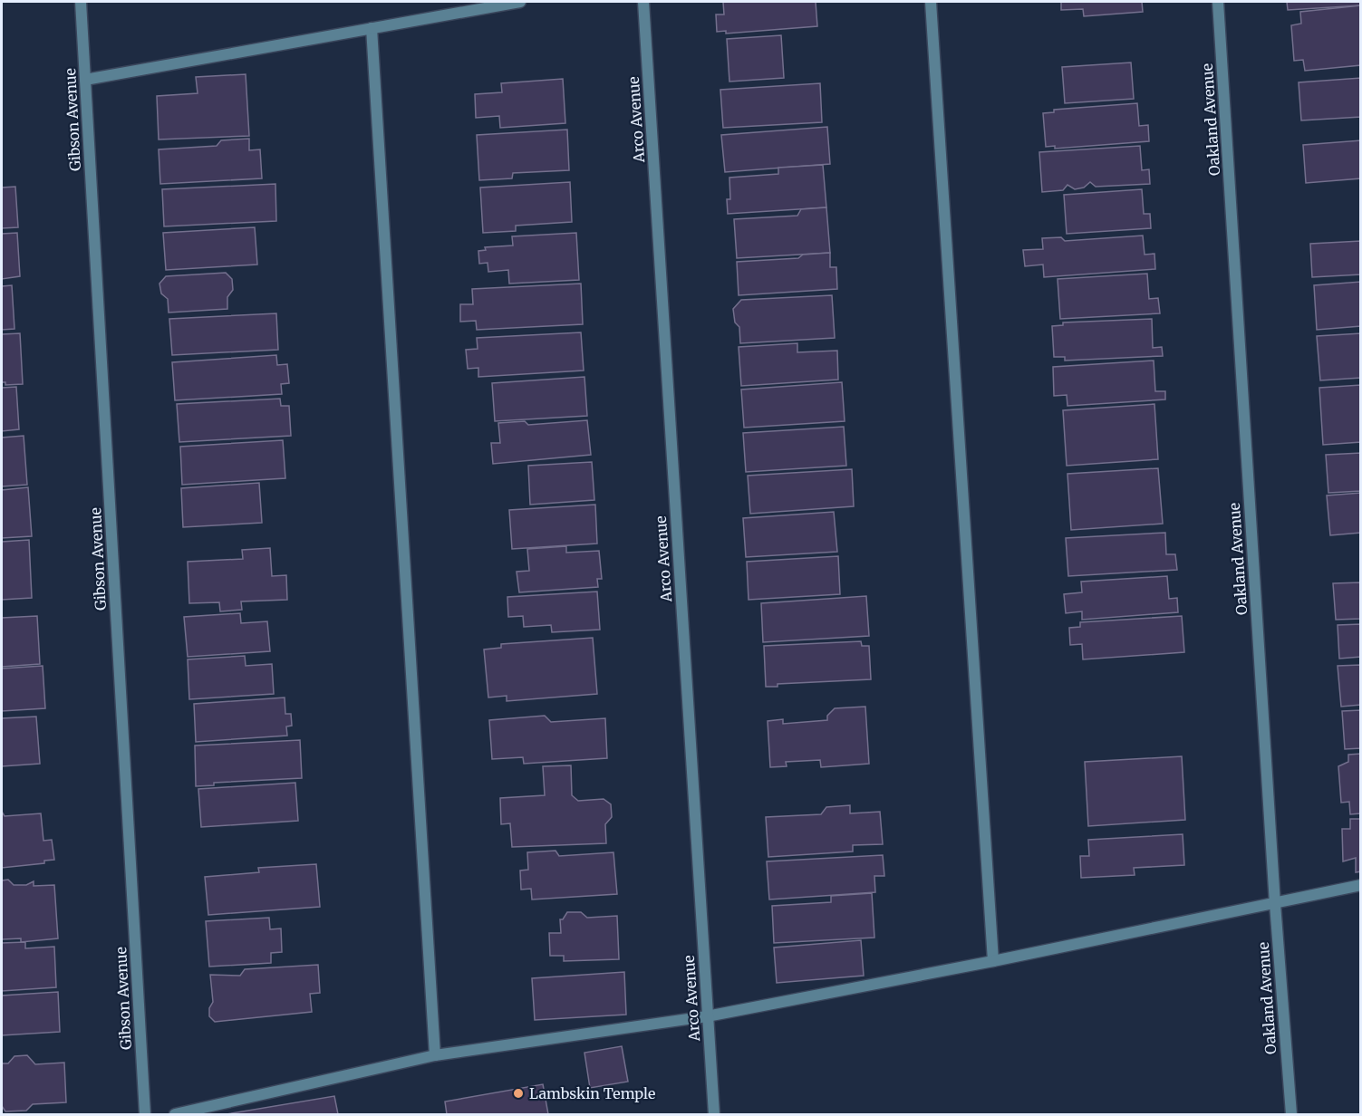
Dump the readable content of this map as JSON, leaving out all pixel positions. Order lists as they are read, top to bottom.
{
  "streets": {
    "street": ["Gibson Avenue", "Arco Avenue", "Oakland Avenue"]
  },
  "places": ["Lambskin Temple"]
}
